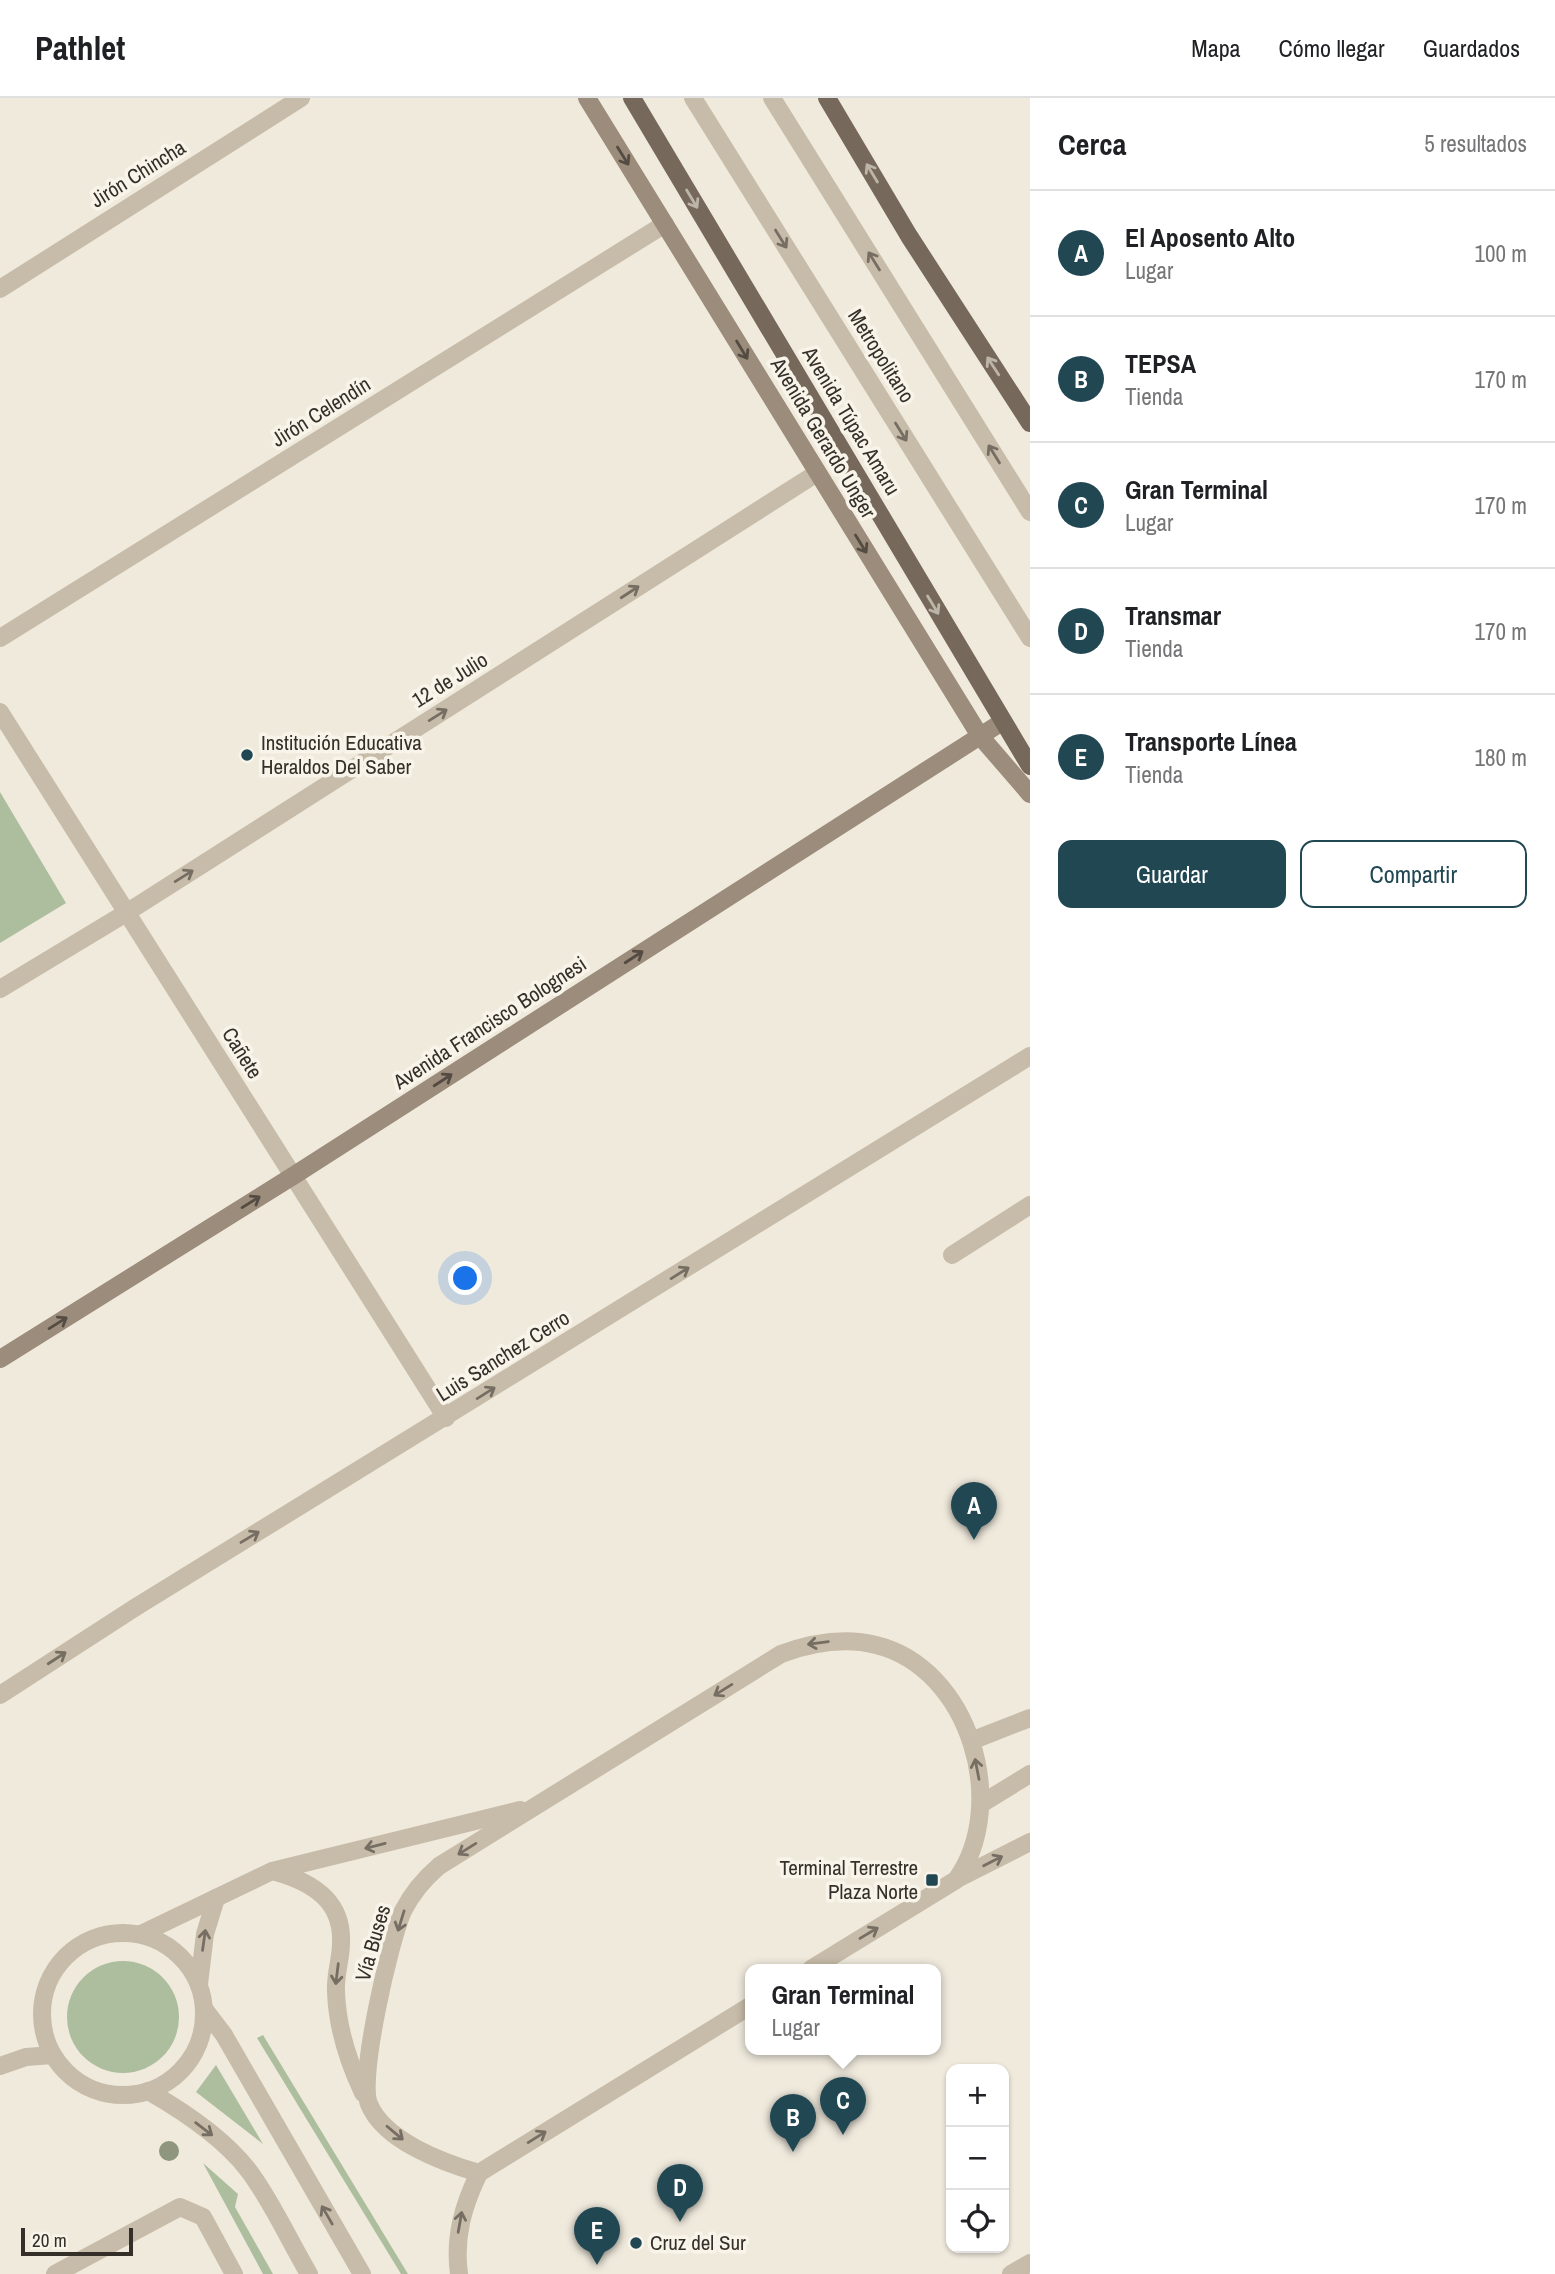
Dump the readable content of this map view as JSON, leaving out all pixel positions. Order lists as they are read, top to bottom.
{
  "streets": {
    "main road": ["Avenida Túpac Amaru"],
    "street": [
      "Jirón Chincha",
      "Metropolitano",
      "Jirón Celendín",
      "Avenida Gerardo Unger",
      "12 de Julio",
      "Avenida Francisco Bolognesi",
      "Cañete",
      "Luis Sanchez Cerro",
      "Vía Buses"
    ]
  },
  "crossings": [
    ["Jirón Celendín", "Avenida Gerardo Unger"],
    ["Avenida Túpac Amaru", "Avenida Francisco Bolognesi"],
    ["Avenida Gerardo Unger", "12 de Julio"],
    ["Avenida Gerardo Unger", "Avenida Francisco Bolognesi"],
    ["12 de Julio", "Cañete"],
    ["Avenida Francisco Bolognesi", "Cañete"],
    ["Cañete", "Luis Sanchez Cerro"]
  ],
  "one_way": [
    "Avenida Túpac Amaru",
    "Avenida Gerardo Unger",
    "12 de Julio",
    "Avenida Francisco Bolognesi",
    "Luis Sanchez Cerro"
  ],
  "places": {
    "other": ["Institución Educativa Heraldos Del Saber", "Cruz del Sur"],
    "transit": ["Terminal Terrestre Plaza Norte"]
  },
  "scale_bar": "20 m",
  "page": {
    "header": "Pathlet",
    "nav": ["Mapa", "Cómo llegar", "Guardados"],
    "heading": ["Cerca", "5 resultados"],
    "list": [
      {
        "mark": "A",
        "name": "El Aposento Alto",
        "note": "Lugar",
        "value": "100 m"
      },
      {
        "mark": "B",
        "name": "TEPSA",
        "note": "Tienda",
        "value": "170 m"
      },
      {
        "mark": "C",
        "name": "Gran Terminal",
        "note": "Lugar",
        "value": "170 m"
      },
      {
        "mark": "D",
        "name": "Transmar",
        "note": "Tienda",
        "value": "170 m"
      },
      {
        "mark": "E",
        "name": "Transporte Línea",
        "note": "Tienda",
        "value": "180 m"
      }
    ],
    "buttons": ["Guardar", "Compartir"],
    "pins": [
      "A",
      "C",
      "B",
      "D",
      "E"
    ],
    "popup": ["Gran Terminal", "Lugar"],
    "map_buttons": ["+", "−"],
    "scale": "20 m"
  }
}
